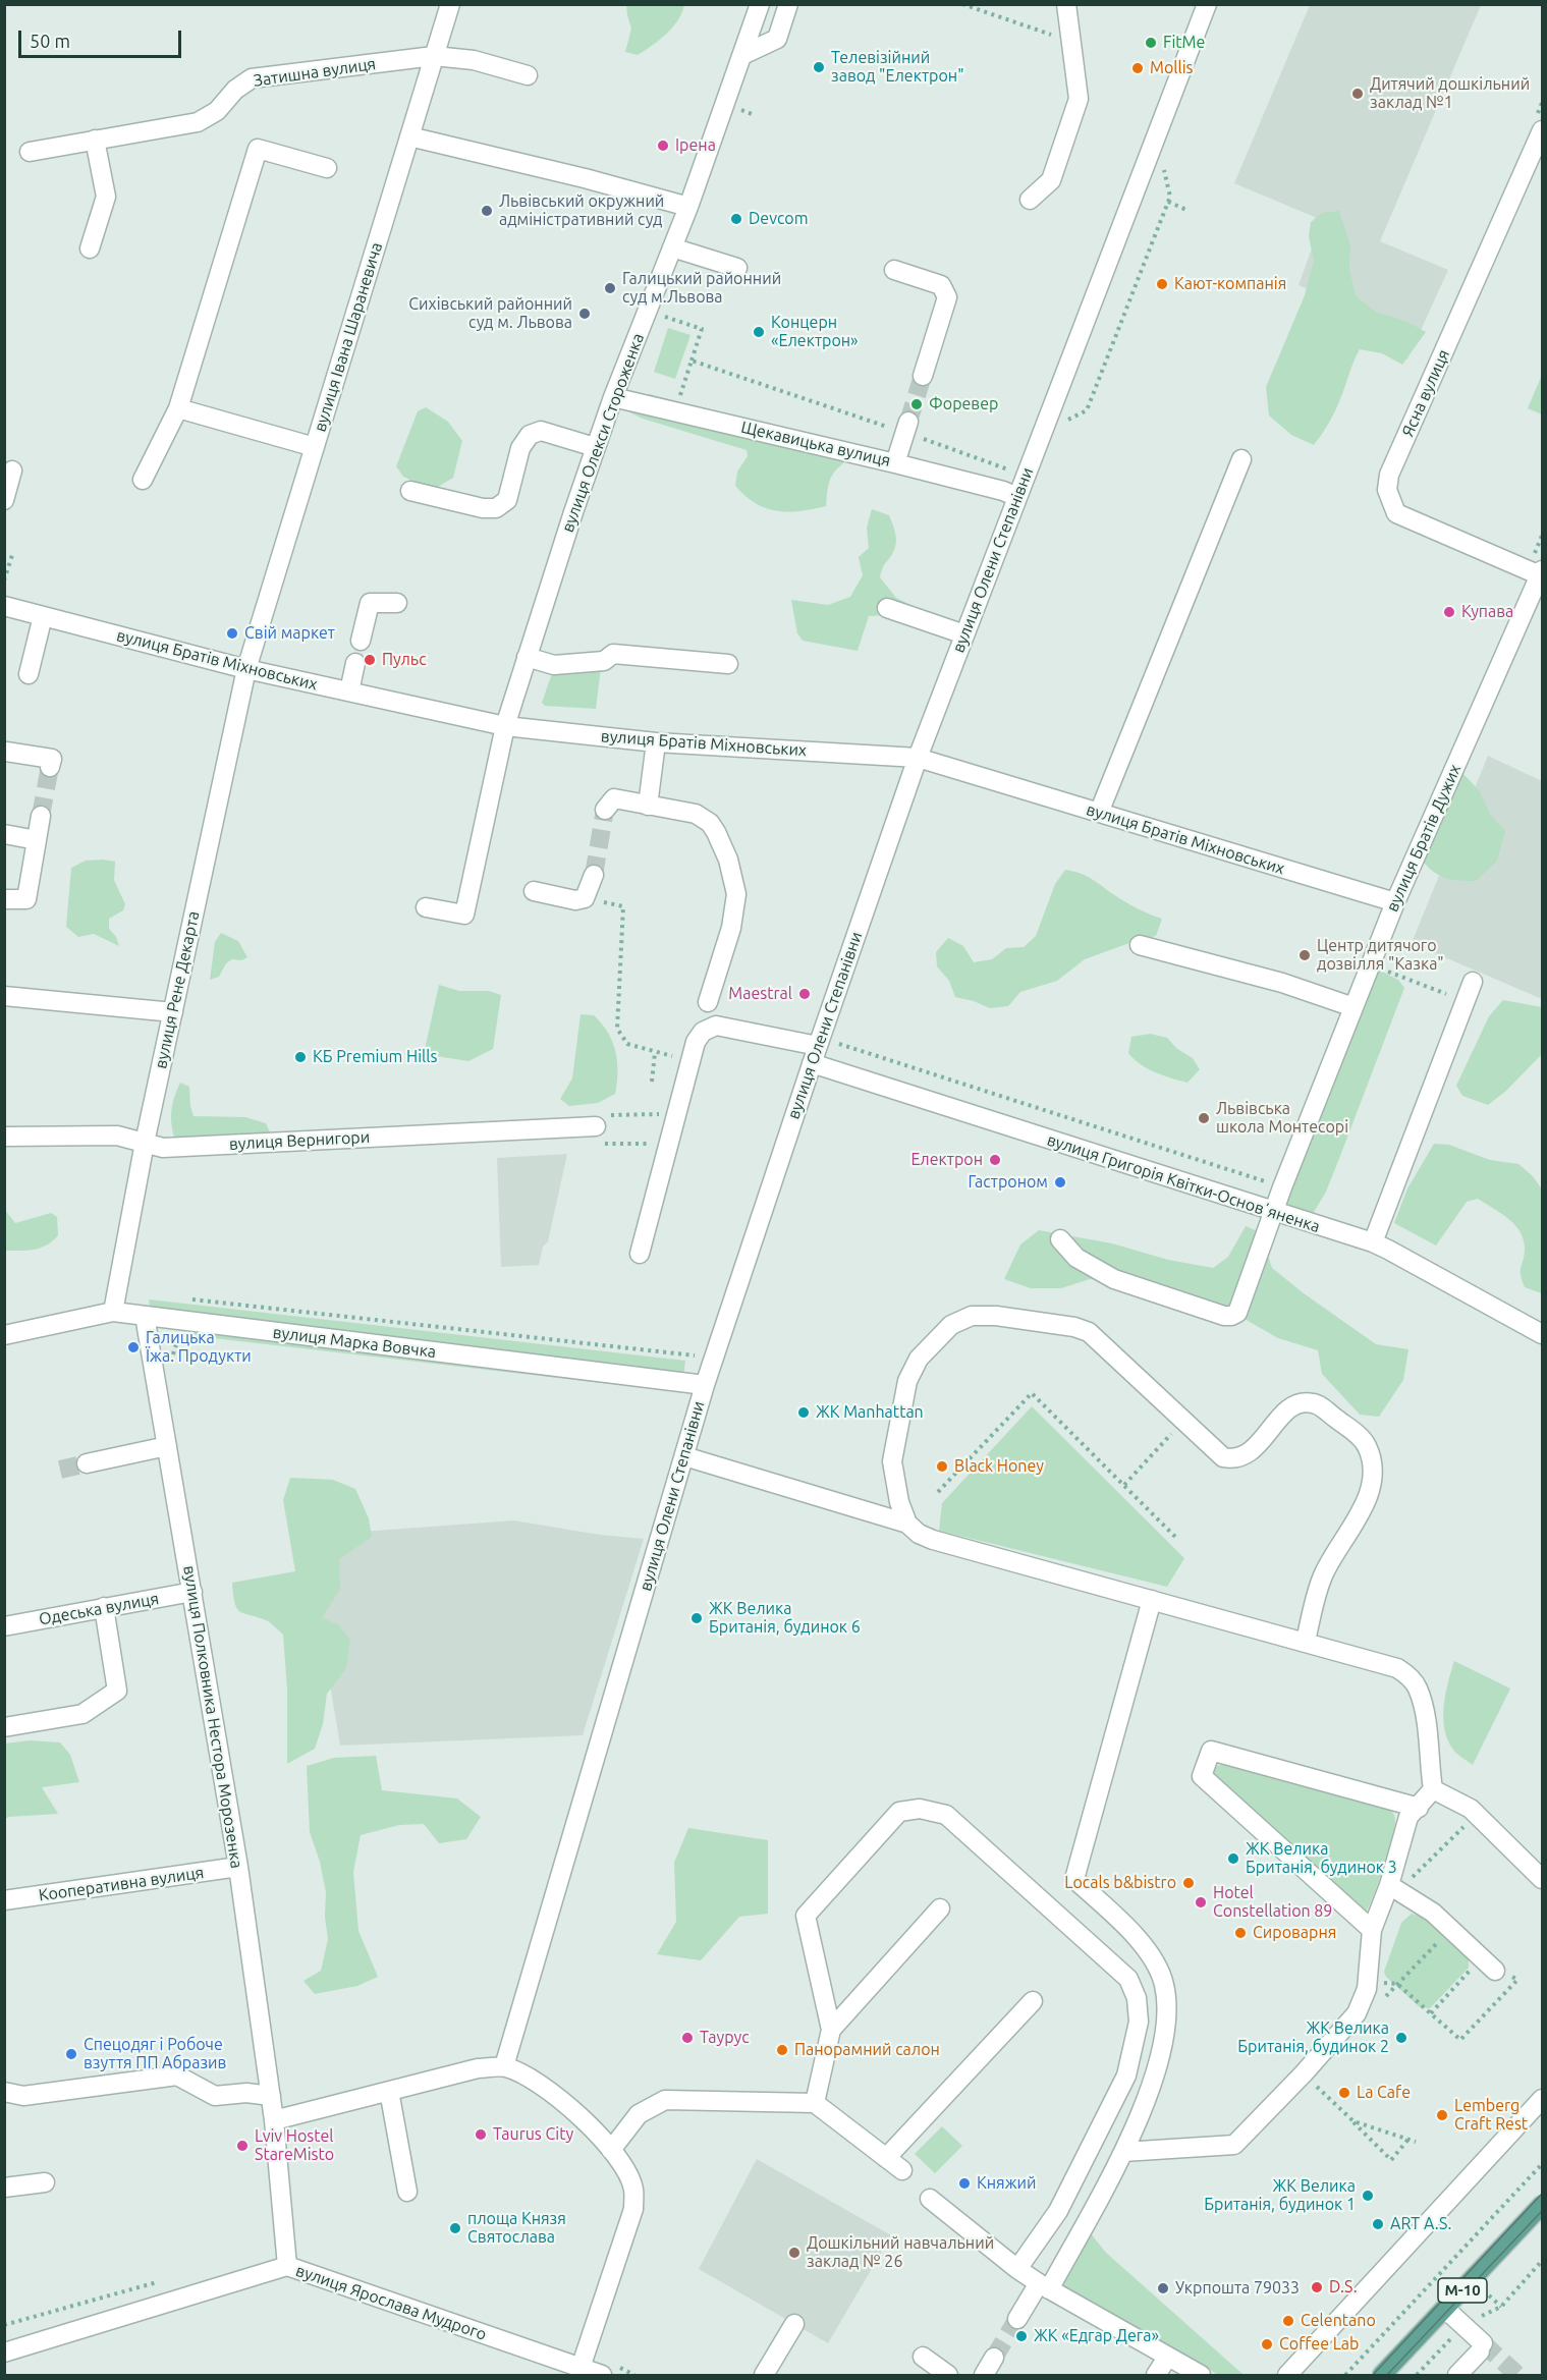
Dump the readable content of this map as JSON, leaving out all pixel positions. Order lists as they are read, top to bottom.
{
  "streets": {
    "main road": ["М-10"],
    "street": [
      "Затишна вулиця",
      "вулиця Івана Шараневича",
      "Ясна вулиця",
      "вулиця Олекси Стороженка",
      "Щекавицька вулиця",
      "вулиця Олени Степанівни",
      "вулиця Братів Міхновських",
      "вулиця Братів Дужих",
      "вулиця Рене Декарта",
      "вулиця Вернигори",
      "вулиця Григорія Квітки-Основʼяненка",
      "вулиця Марка Вовчка",
      "Одеська вулиця",
      "вулиця Полковника Нестора Морозенка",
      "Кооперативна вулиця",
      "вулиця Ярослава Мудрого"
    ]
  },
  "crossings": [
    ["Затишна вулиця", "вулиця Івана Шараневича"],
    ["вулиця Івана Шараневича", "вулиця Братів Міхновських"],
    ["вулиця Івана Шараневича", "вулиця Рене Декарта"],
    ["Ясна вулиця", "вулиця Братів Дужих"],
    ["вулиця Олекси Стороженка", "Щекавицька вулиця"],
    ["вулиця Олекси Стороженка", "вулиця Братів Міхновських"],
    ["Щекавицька вулиця", "вулиця Олени Степанівни"],
    ["вулиця Олени Степанівни", "вулиця Братів Міхновських"],
    ["вулиця Олени Степанівни", "вулиця Григорія Квітки-Основʼяненка"],
    ["вулиця Олени Степанівни", "вулиця Марка Вовчка"],
    ["вулиця Братів Міхновських", "вулиця Братів Дужих"],
    ["вулиця Братів Міхновських", "вулиця Рене Декарта"],
    ["вулиця Братів Дужих", "вулиця Григорія Квітки-Основʼяненка"],
    ["вулиця Рене Декарта", "вулиця Вернигори"],
    ["вулиця Рене Декарта", "вулиця Марка Вовчка"],
    ["вулиця Марка Вовчка", "вулиця Полковника Нестора Морозенка"],
    ["Одеська вулиця", "вулиця Полковника Нестора Морозенка"],
    ["вулиця Полковника Нестора Морозенка", "Кооперативна вулиця"]
  ],
  "places": [
    "FitMe",
    "Телевізійний завод \"Електрон\"",
    "Mollis",
    "Дитячий дошкільний заклад №1",
    "Ірена",
    "Львівський окружний адміністративний суд",
    "Devcom",
    "Кают-компанія",
    "Галицький районний суд м.Львова",
    "Сихівський районний суд м. Львова",
    "Концерн «Електрон»",
    "Форевер",
    "Купава",
    "Свій маркет",
    "Пульс",
    "Центр дитячого дозвілля \"Казка\"",
    "Maestral",
    "КБ Premium Hills",
    "Львівська школа Монтесорі",
    "Електрон",
    "Гастроном",
    "Галицька Їжа. Продукти",
    "ЖК Manhattan",
    "Black Honey",
    "ЖК Велика Британія, будинок 6",
    "ЖК Велика Британія, будинок 3",
    "Locals b&bistro",
    "Hotel Constellation 89",
    "Сироварня",
    "Таурус",
    "ЖК Велика Британія, будинок 2",
    "Панорамний салон",
    "Спецодяг і Робоче взуття ПП Абразив",
    "La Cafe",
    "Lemberg Craft Rest",
    "Taurus City",
    "Lviv Hostel StareMisto",
    "Княжий",
    "ЖК Велика Британія, будинок 1",
    "ART A.S.",
    "площа Князя Святослава",
    "Дошкільний навчальний заклад № 26",
    "D.S.",
    "Укрпошта 79033",
    "Celentano",
    "ЖК «Едгар Дега»",
    "Coffee Lab"
  ],
  "scale_bar": "50 m"
}
